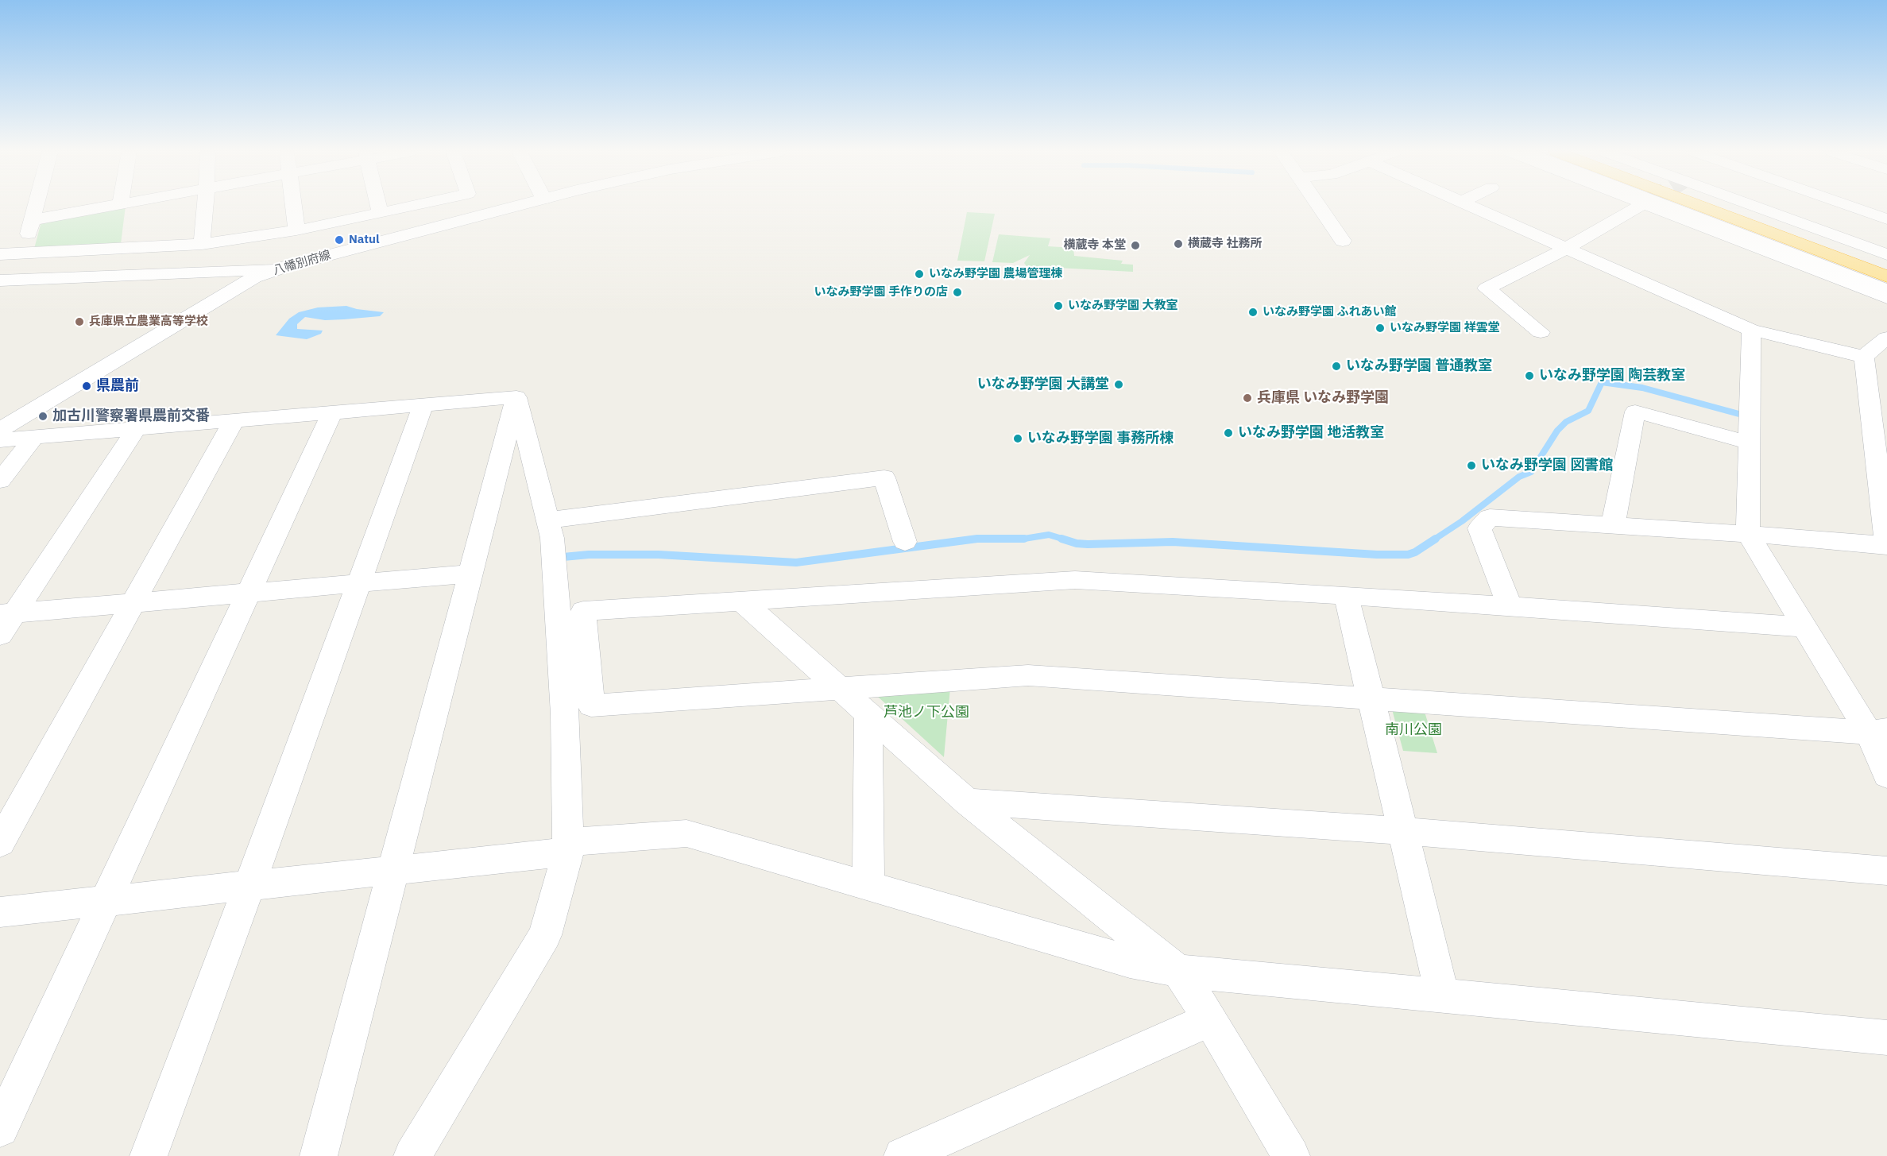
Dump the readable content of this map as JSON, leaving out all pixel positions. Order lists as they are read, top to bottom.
{
  "streets": {
    "main road": ["八幡別府線"]
  },
  "parks": ["芦池ノ下公園", "南川公園"],
  "places": [
    "Natul",
    "横蔵寺 社務所",
    "横蔵寺 本堂",
    "いなみ野学園 農場管理棟",
    "いなみ野学園 手作りの店",
    "いなみ野学園 大教室",
    "いなみ野学園 ふれあい館",
    "兵庫県立農業高等学校",
    "いなみ野学園 祥雲堂",
    "いなみ野学園 普通教室",
    "いなみ野学園 陶芸教室",
    "いなみ野学園 大講堂",
    "県農前",
    "兵庫県 いなみ野学園",
    "加古川警察署県農前交番",
    "いなみ野学園 地活教室",
    "いなみ野学園 事務所棟",
    "いなみ野学園 図書館"
  ]
}
